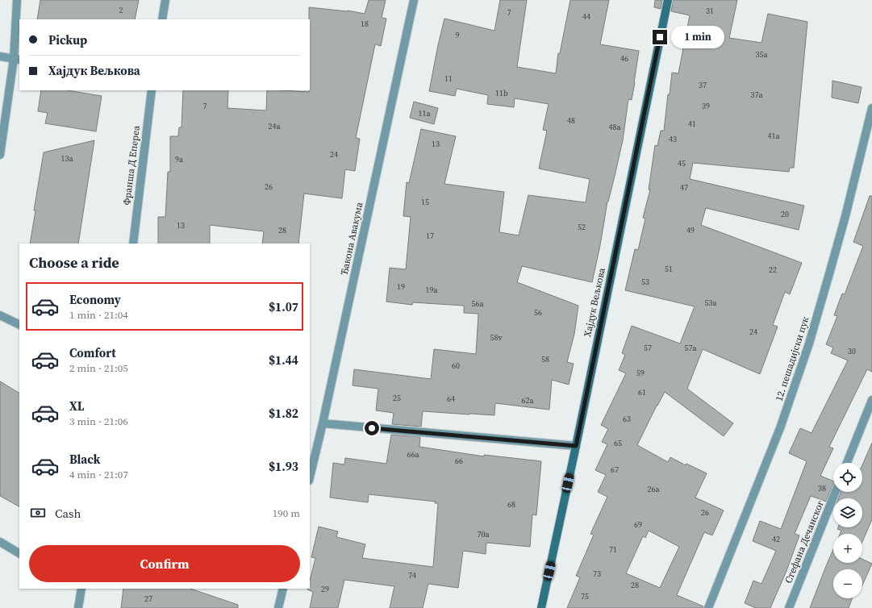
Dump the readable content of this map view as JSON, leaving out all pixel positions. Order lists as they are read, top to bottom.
{
  "streets": {
    "street": [
      "Франша Д Епереа",
      "Ђакона Авакума",
      "Хајдук Вељкова",
      "12. пешадијски пук",
      "Стефана Дечанског"
    ]
  },
  "house_numbers": [
    "2",
    "31",
    "7",
    "44",
    "18",
    "9",
    "35a",
    "46",
    "11",
    "37",
    "11b",
    "37a",
    "7",
    "39",
    "11a",
    "48",
    "41",
    "24a",
    "48a",
    "41a",
    "43",
    "13",
    "24",
    "13a",
    "9a",
    "45",
    "26",
    "47",
    "15",
    "20",
    "13",
    "52",
    "28",
    "49",
    "17",
    "51",
    "22",
    "53",
    "19",
    "19a",
    "53a",
    "56a",
    "56",
    "24",
    "58v",
    "57",
    "57a",
    "30",
    "58",
    "60",
    "59",
    "61",
    "25",
    "64",
    "62a",
    "63",
    "65",
    "66a",
    "66",
    "67",
    "38",
    "26a",
    "68",
    "26",
    "69",
    "70a",
    "42",
    "71",
    "73",
    "74",
    "28",
    "29",
    "75",
    "27"
  ],
  "page": {
    "banner": ["Pickup", "Хајдук Вељкова"],
    "bubble": "1 min",
    "heading": "Choose a ride",
    "list": [
      {
        "name": "Economy",
        "note": "1 min · 21:04",
        "value": "$1.07"
      },
      {
        "name": "Comfort",
        "note": "2 min · 21:05",
        "value": "$1.44"
      },
      {
        "name": "XL",
        "note": "3 min · 21:06",
        "value": "$1.82"
      },
      {
        "name": "Black",
        "note": "4 min · 21:07",
        "value": "$1.93"
      }
    ],
    "map_buttons": ["+", "−"],
    "pay": ["Cash", "190 m"],
    "buttons": "Confirm"
  }
}
